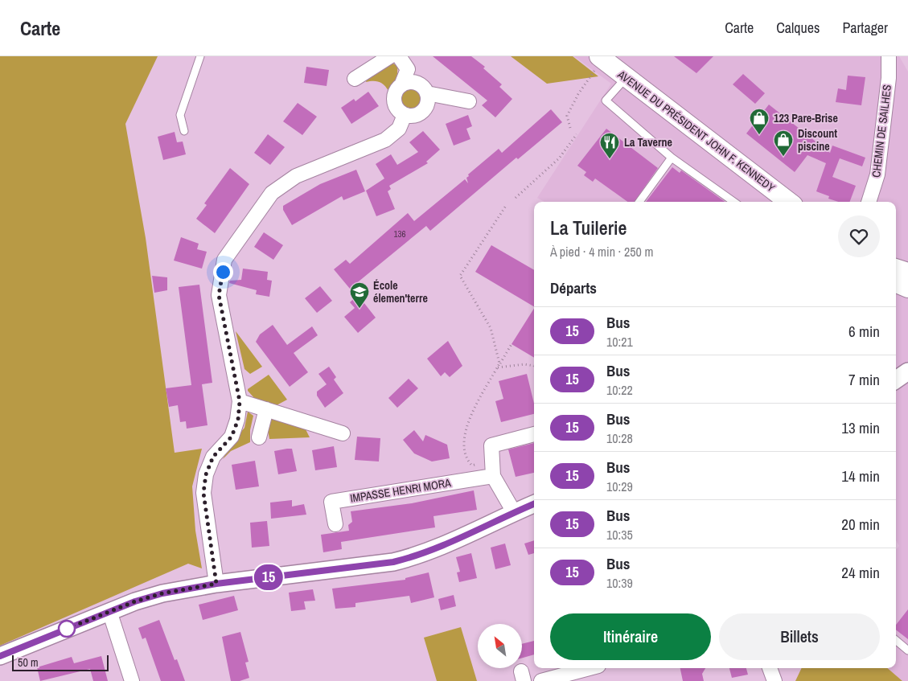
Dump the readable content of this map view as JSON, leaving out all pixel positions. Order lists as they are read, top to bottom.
{
  "streets": {
    "main road": ["AVENUE DU PRÉSIDENT JOHN F. KENNEDY"],
    "street": ["CHEMIN DE SAILHES", "IMPASSE HENRI MORA"]
  },
  "places": {
    "shop": ["123 Pare-Brise", "Discount piscine"],
    "restaurant": ["La Taverne"],
    "school or university": ["École élemen'terre"]
  },
  "lines": ["bus line 15"],
  "house_numbers": ["136"],
  "scale_bar": "50 m",
  "north": "top left",
  "page": {
    "header": "Carte",
    "nav": ["Carte", "Calques", "Partager"],
    "on_map": "15",
    "heading": [
      ["La Tuilerie", "À pied · 4 min · 250 m"],
      "Départs"
    ],
    "list": [
      {
        "mark": "15",
        "name": "Bus",
        "note": "10:21",
        "value": "6 min"
      },
      {
        "mark": "15",
        "name": "Bus",
        "note": "10:22",
        "value": "7 min"
      },
      {
        "mark": "15",
        "name": "Bus",
        "note": "10:28",
        "value": "13 min"
      },
      {
        "mark": "15",
        "name": "Bus",
        "note": "10:29",
        "value": "14 min"
      },
      {
        "mark": "15",
        "name": "Bus",
        "note": "10:35",
        "value": "20 min"
      },
      {
        "mark": "15",
        "name": "Bus",
        "note": "10:39",
        "value": "24 min"
      }
    ],
    "buttons": ["Itinéraire", "Billets"],
    "scale": "50 m"
  }
}
